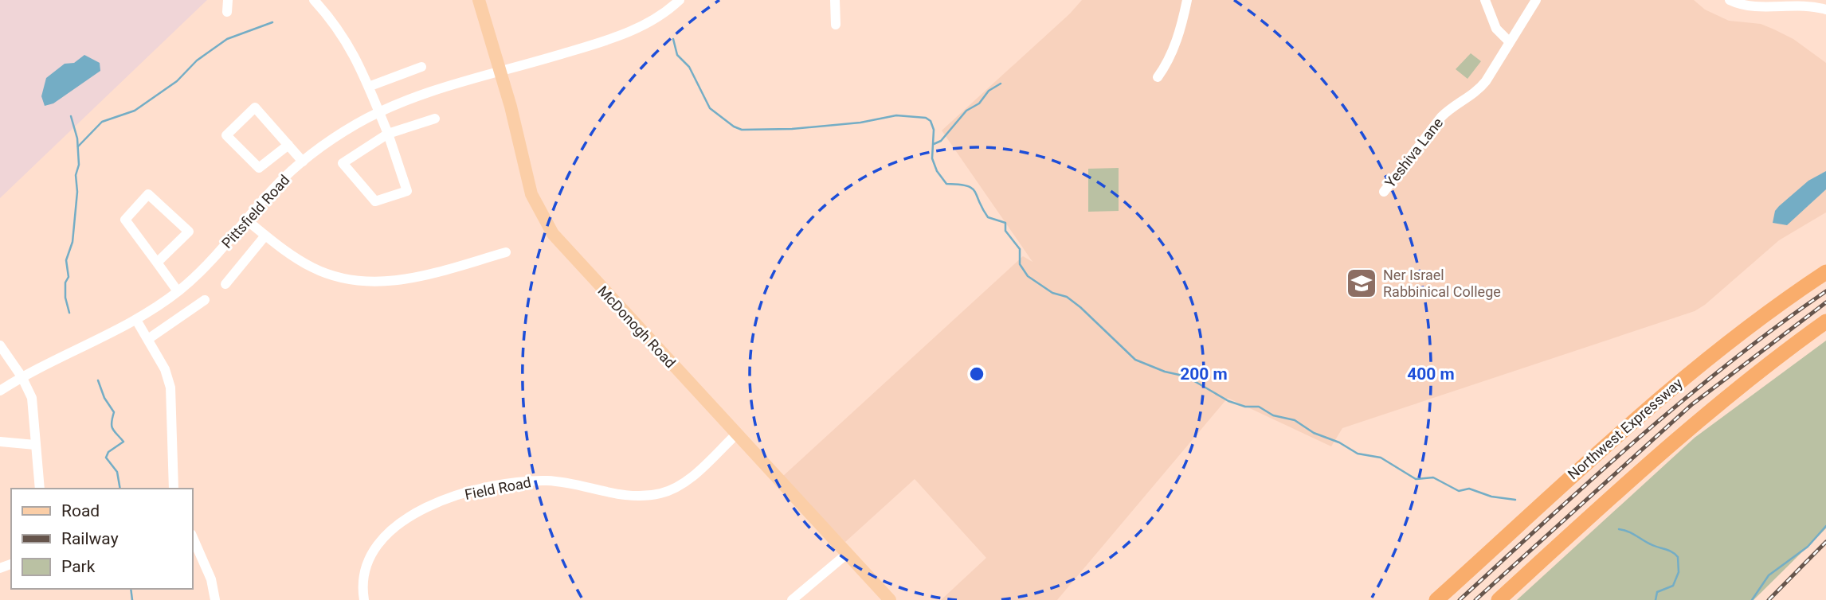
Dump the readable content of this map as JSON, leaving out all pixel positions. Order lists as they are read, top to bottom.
{
  "streets": {
    "highway": ["Northwest Expressway"],
    "main road": ["McDonogh Road"],
    "street": ["Yeshiva Lane", "Pittsfield Road", "Field Road"]
  },
  "crossings": [
    ["Pittsfield Road", "McDonogh Road"],
    ["McDonogh Road", "Field Road"]
  ],
  "places": {
    "school or university": ["Ner Israel Rabbinical College"]
  },
  "legend": ["Road", "Railway", "Park"],
  "rings": ["200 m", "400 m"]
}
